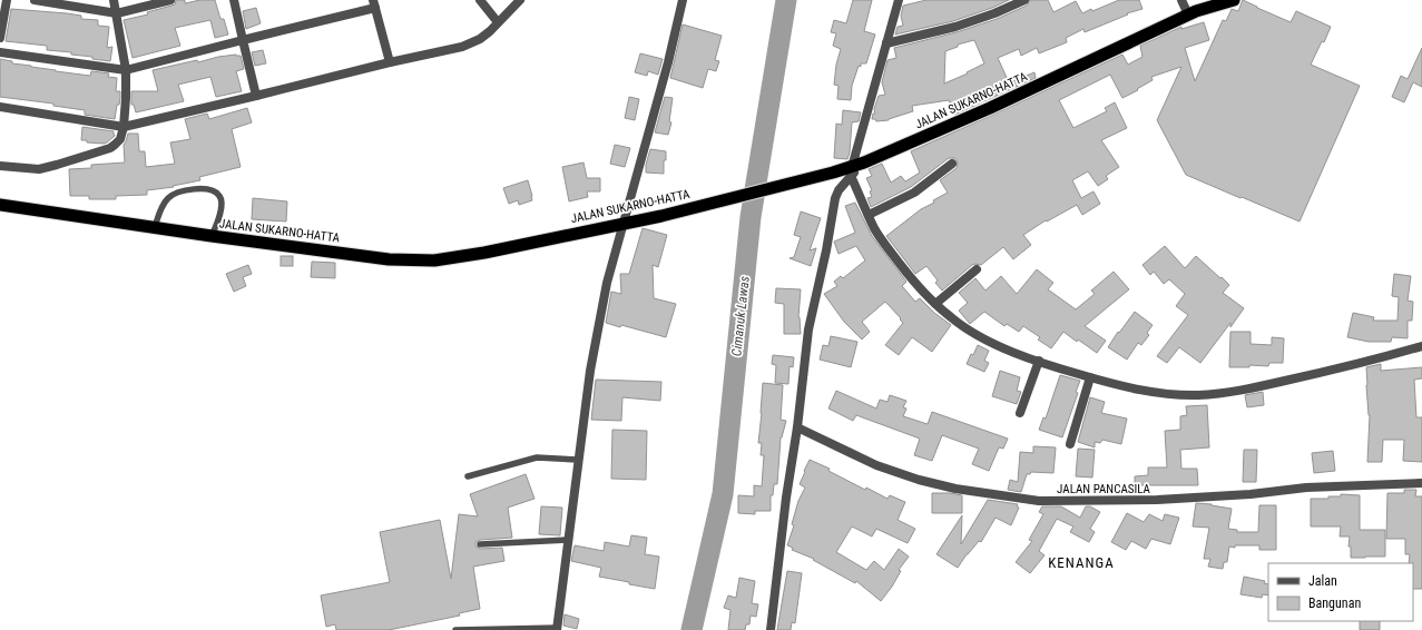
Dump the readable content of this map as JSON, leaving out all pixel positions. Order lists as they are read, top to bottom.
{
  "streets": {
    "highway": ["JALAN SUKARNO-HATTA"],
    "street": ["JALAN PANCASILA"]
  },
  "districts": ["KENANGA"],
  "water": ["Cimanuk Lawas"],
  "legend": ["Jalan", "Bangunan"]
}
